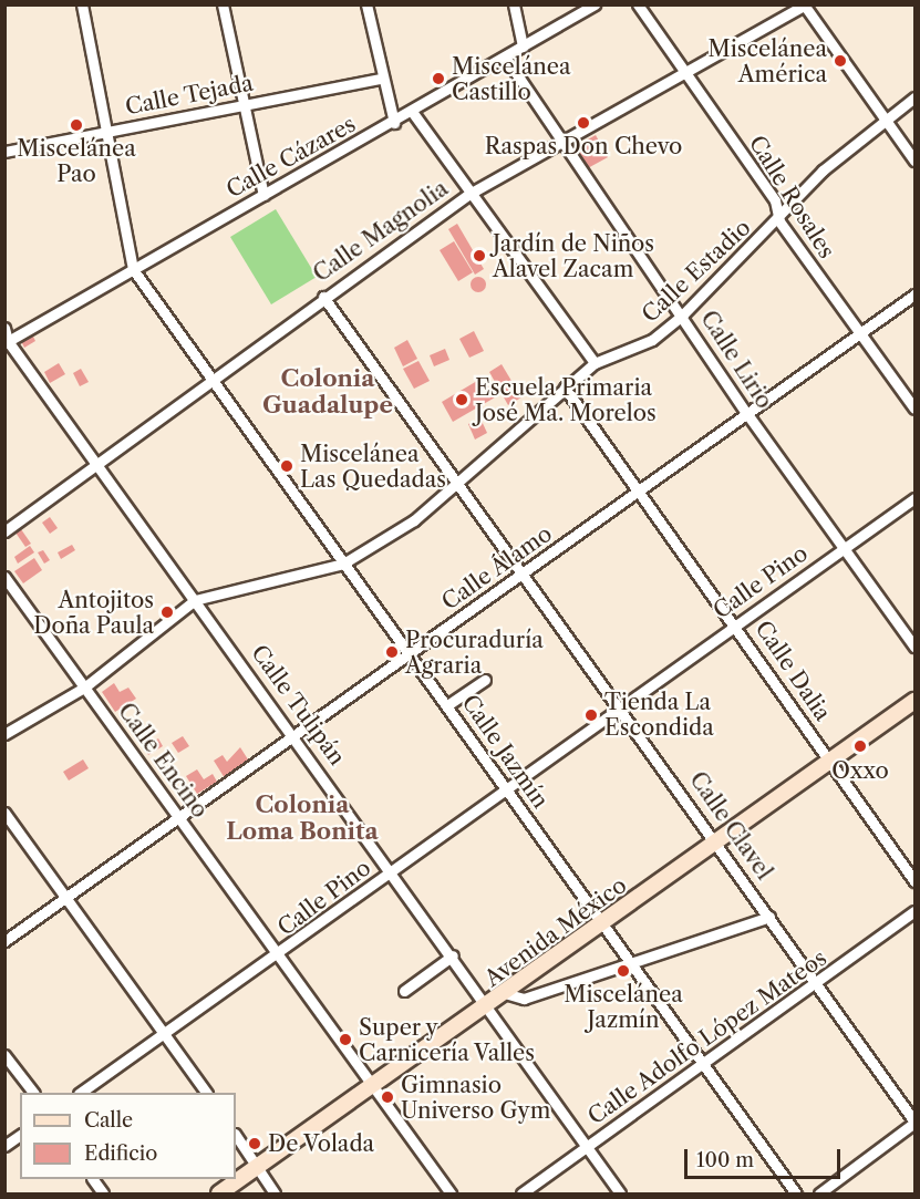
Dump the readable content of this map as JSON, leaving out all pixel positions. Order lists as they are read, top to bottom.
{
  "streets": {
    "street": [
      "Calle Tejada",
      "Calle Cázares",
      "Calle Rosales",
      "Calle Magnolia",
      "Calle Estadio",
      "Calle Lirio",
      "Calle Álamo",
      "Calle Pino",
      "Calle Dalia",
      "Calle Tulipán",
      "Calle Jazmín",
      "Calle Encino",
      "Calle Clavel",
      "Avenida México",
      "Calle Adolfo López Mateos"
    ]
  },
  "crossings": [
    ["Calle Cázares", "Calle Lirio"],
    ["Calle Cázares", "Calle Tulipán"],
    ["Calle Cázares", "Calle Jazmín"],
    ["Calle Rosales", "Calle Magnolia"],
    ["Calle Rosales", "Calle Estadio"],
    ["Calle Rosales", "Calle Álamo"],
    ["Calle Magnolia", "Calle Lirio"],
    ["Calle Magnolia", "Calle Tulipán"],
    ["Calle Magnolia", "Calle Jazmín"],
    ["Calle Magnolia", "Calle Clavel"],
    ["Calle Estadio", "Calle Lirio"],
    ["Calle Estadio", "Calle Dalia"],
    ["Calle Estadio", "Calle Tulipán"],
    ["Calle Estadio", "Calle Jazmín"],
    ["Calle Estadio", "Calle Encino"],
    ["Calle Estadio", "Calle Clavel"],
    ["Calle Lirio", "Calle Álamo"],
    ["Calle Lirio", "Calle Pino"],
    ["Calle Álamo", "Calle Dalia"],
    ["Calle Álamo", "Calle Tulipán"],
    ["Calle Álamo", "Calle Jazmín"],
    ["Calle Álamo", "Calle Encino"],
    ["Calle Álamo", "Calle Clavel"],
    ["Calle Pino", "Calle Dalia"],
    ["Calle Pino", "Calle Tulipán"],
    ["Calle Pino", "Calle Jazmín"],
    ["Calle Pino", "Calle Encino"],
    ["Calle Pino", "Calle Clavel"],
    ["Calle Dalia", "Avenida México"],
    ["Calle Tulipán", "Avenida México"],
    ["Calle Tulipán", "Calle Adolfo López Mateos"],
    ["Calle Jazmín", "Avenida México"],
    ["Calle Jazmín", "Calle Adolfo López Mateos"],
    ["Calle Encino", "Avenida México"],
    ["Calle Clavel", "Avenida México"],
    ["Calle Clavel", "Calle Adolfo López Mateos"]
  ],
  "districts": ["Colonia Guadalupe", "Colonia Loma Bonita"],
  "places": [
    "Miscelánea América",
    "Miscelánea Castillo",
    "Raspas Don Chevo",
    "Miscelánea Pao",
    "Jardín de Niños Alavel Zacam",
    "Escuela Primaria José Ma. Morelos",
    "Miscelánea Las Quedadas",
    "Antojitos Doña Paula",
    "Procuraduría Agraria",
    "Tienda La Escondida",
    "Oxxo",
    "Miscelánea Jazmín",
    "Super y Carnicería Valles",
    "Gimnasio Universo Gym",
    "De Volada"
  ],
  "legend": ["Calle", "Edificio"],
  "scale_bar": "100 m"
}
